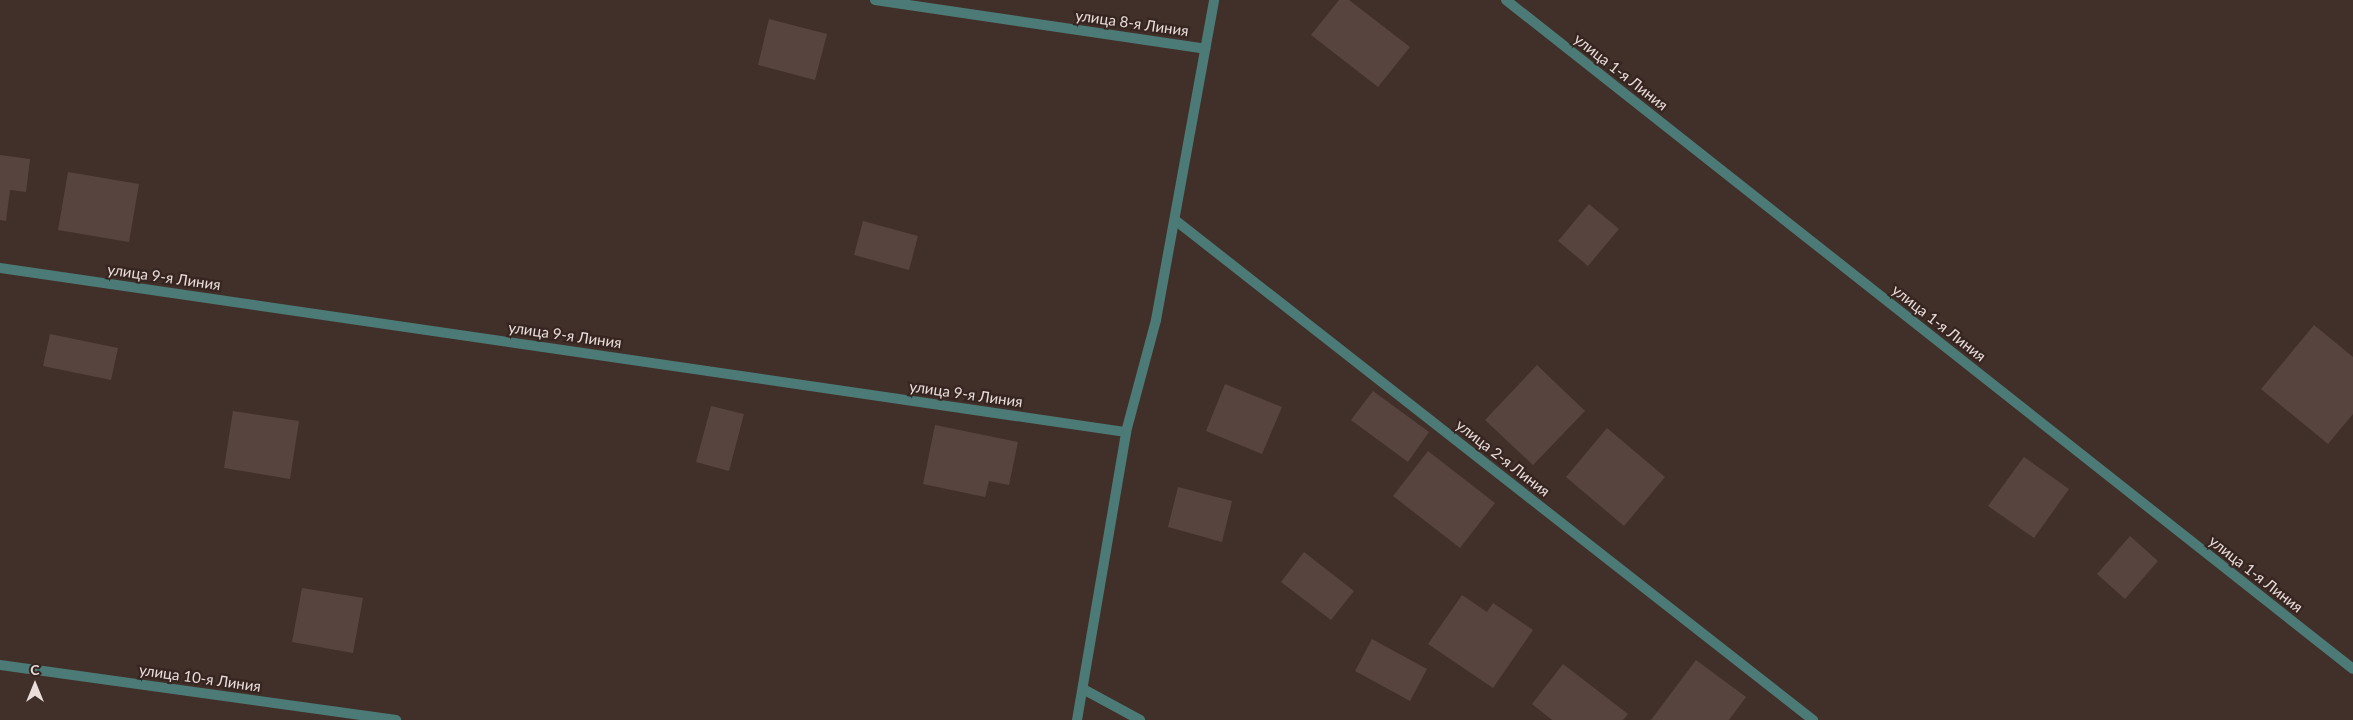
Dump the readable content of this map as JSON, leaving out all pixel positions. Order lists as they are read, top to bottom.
{
  "streets": {
    "street": [
      "улица 8-я Линия",
      "улица 1-я Линия",
      "улица 9-я Линия",
      "улица 2-я Линия",
      "улица 10-я Линия"
    ]
  },
  "north": "top"
}
